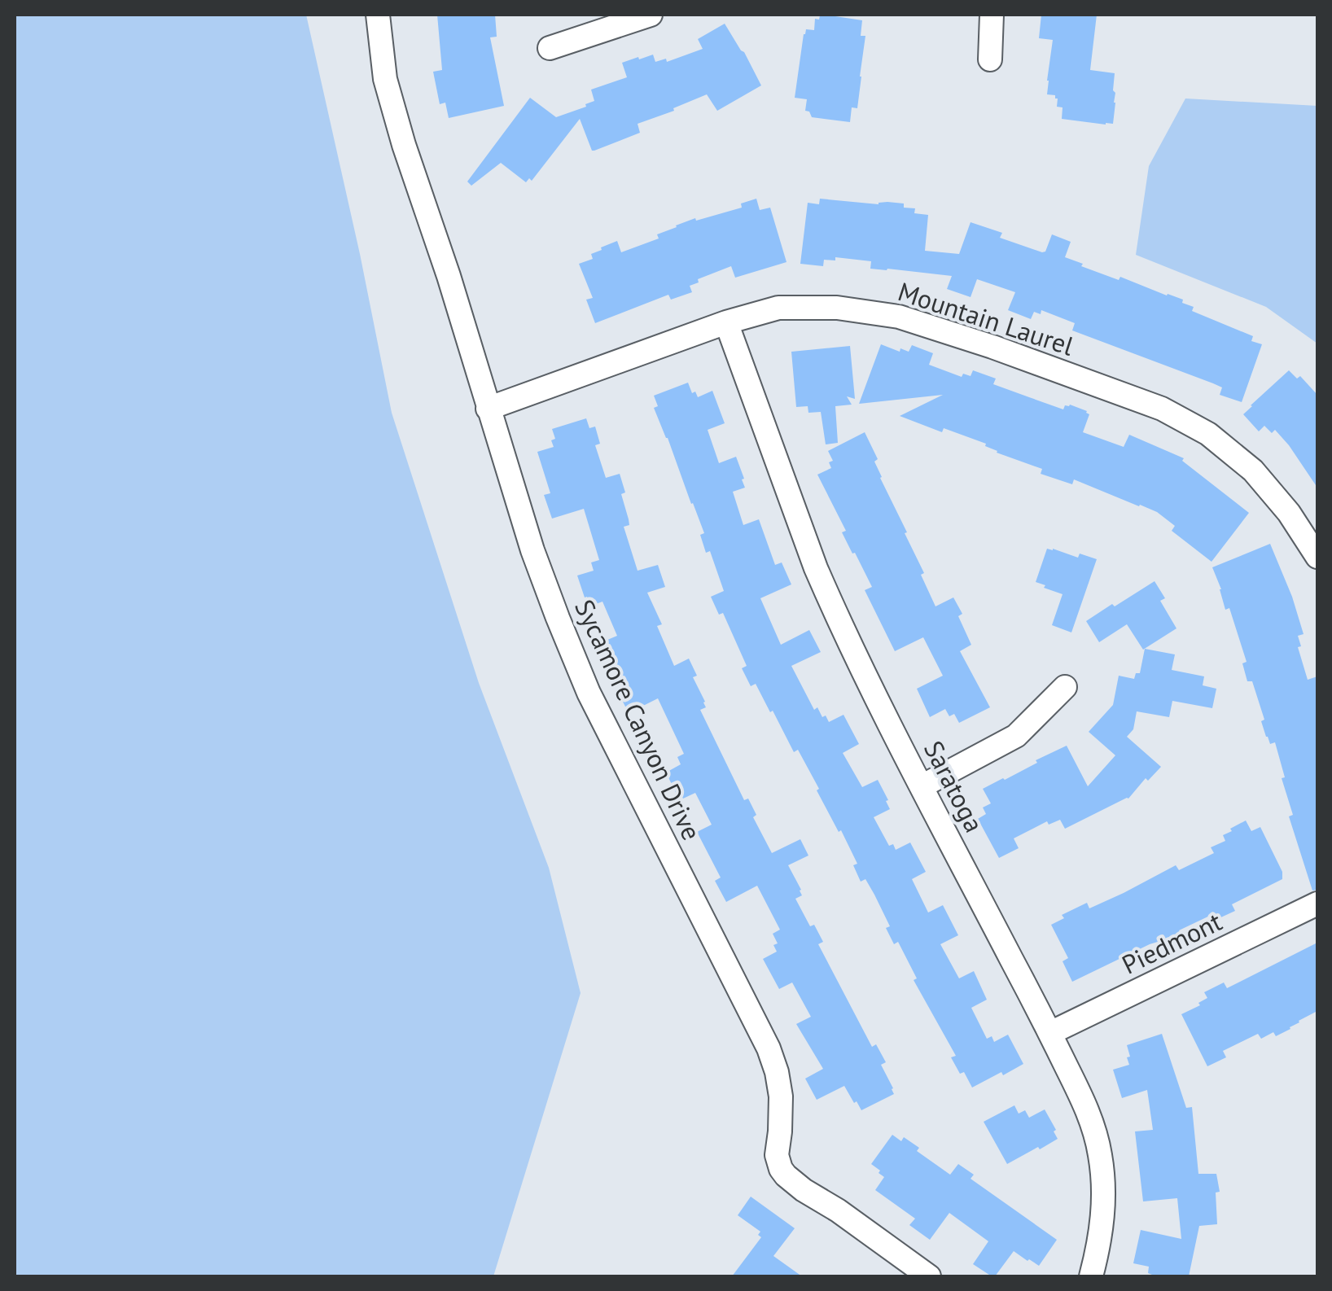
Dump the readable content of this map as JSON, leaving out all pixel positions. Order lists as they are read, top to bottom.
{
  "streets": {
    "street": [
      "Mountain Laurel",
      "Sycamore Canyon Drive",
      "Saratoga",
      "Piedmont"
    ]
  },
  "crossings": [
    ["Mountain Laurel", "Sycamore Canyon Drive"],
    ["Mountain Laurel", "Saratoga"],
    ["Saratoga", "Piedmont"]
  ]
}
